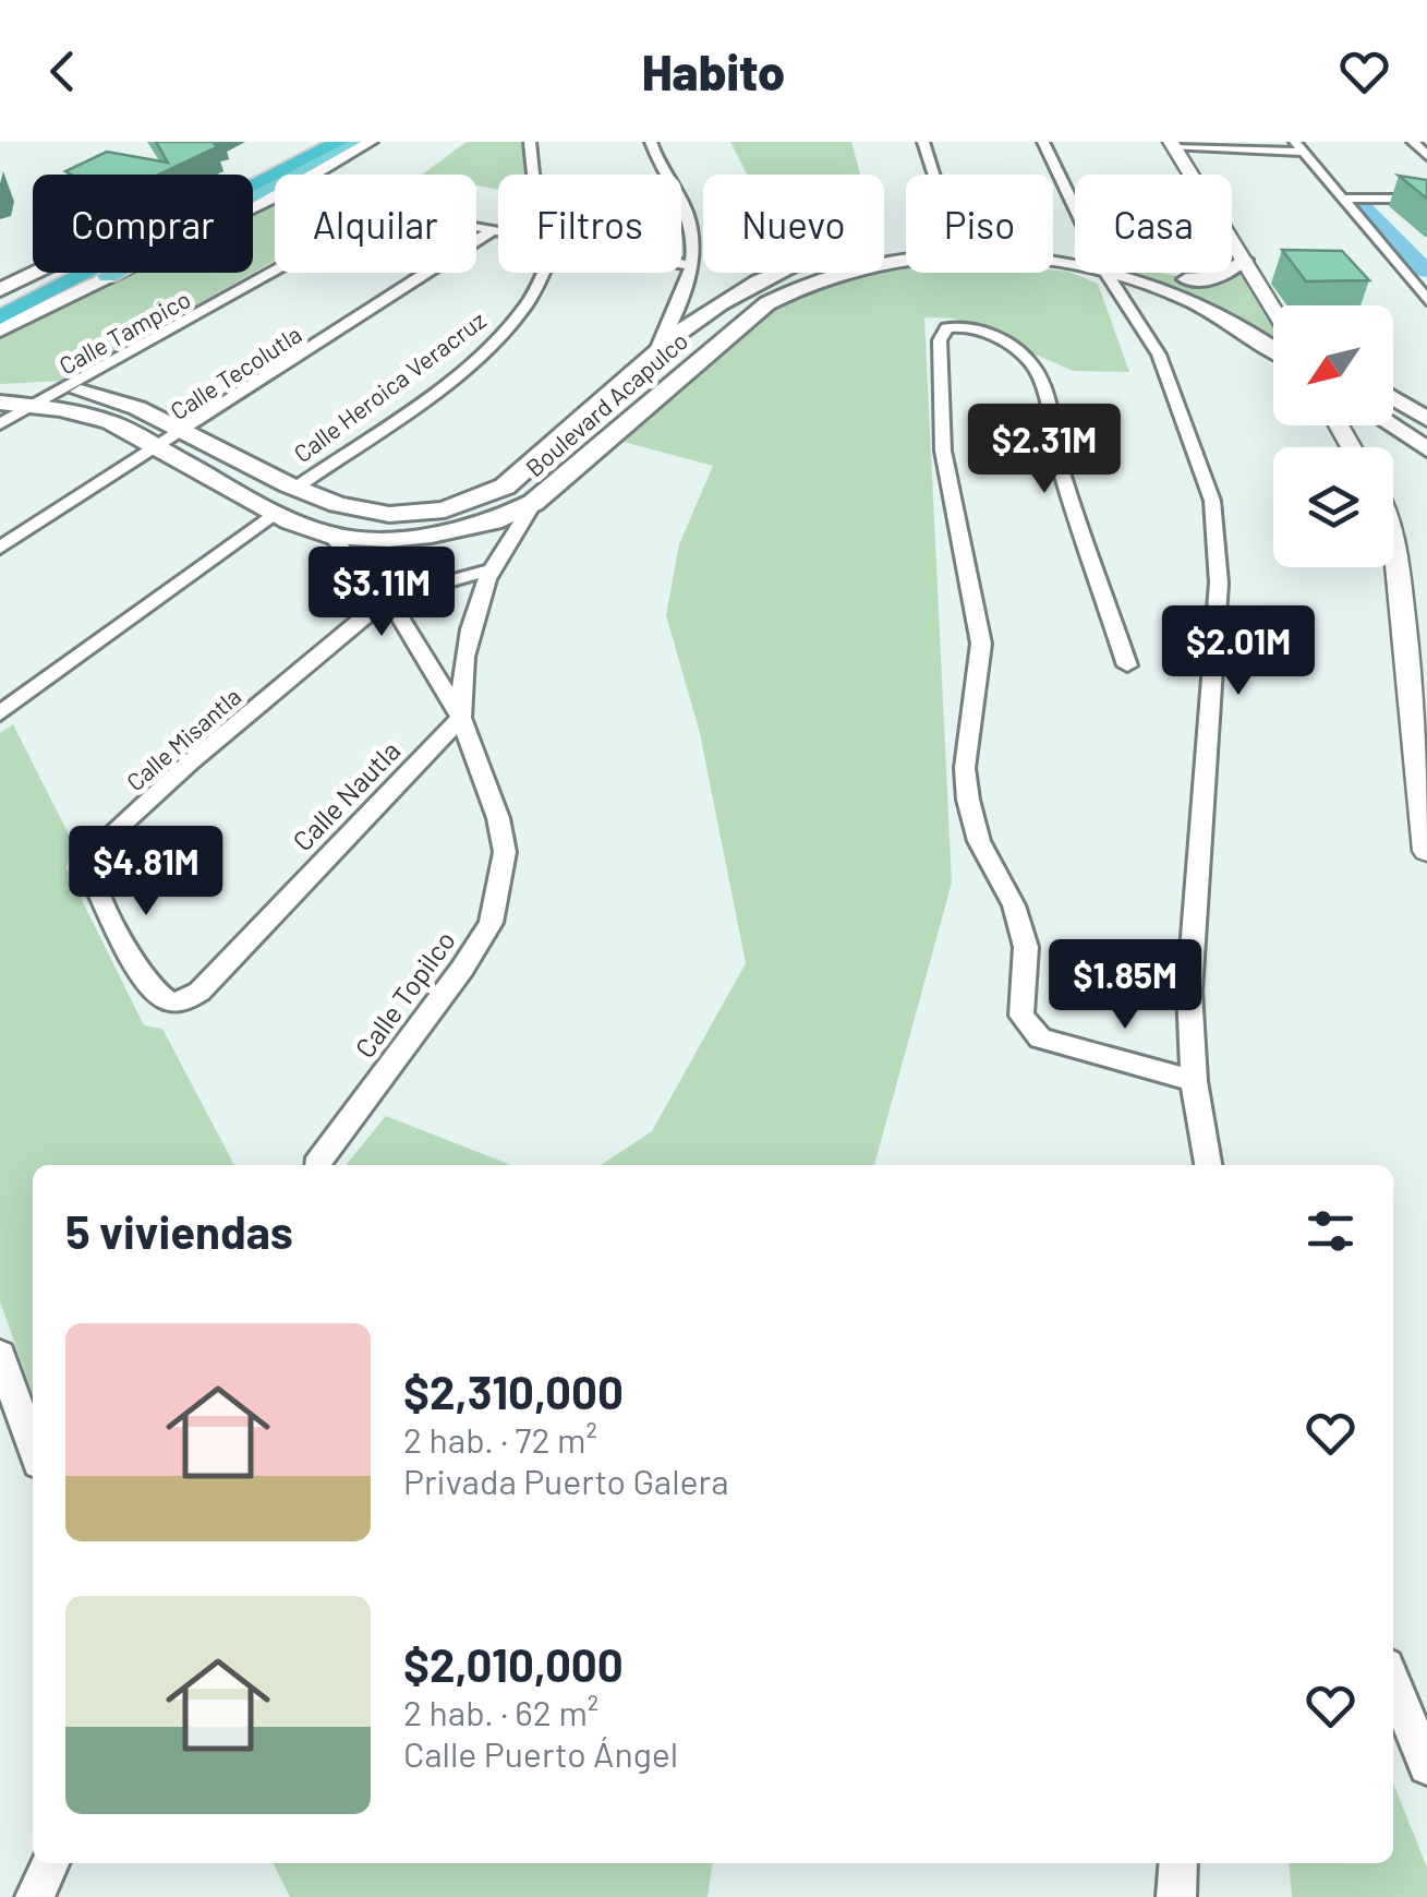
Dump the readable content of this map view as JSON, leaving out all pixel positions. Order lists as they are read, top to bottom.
{
  "streets": {
    "main road": ["Boulevard Acapulco"],
    "street": [
      "Calle Tampico",
      "Calle Tecolutla",
      "Calle Heroica Veracruz",
      "Calle Misantla",
      "Calle Nautla",
      "Calle Topilco"
    ]
  },
  "crossings": [
    ["Calle Tampico", "Boulevard Acapulco"],
    ["Calle Tecolutla", "Boulevard Acapulco"],
    ["Calle Heroica Veracruz", "Boulevard Acapulco"],
    ["Boulevard Acapulco", "Calle Topilco"],
    ["Calle Misantla", "Calle Nautla"],
    ["Calle Misantla", "Calle Topilco"],
    ["Calle Nautla", "Calle Topilco"]
  ],
  "north": "bottom left",
  "page": {
    "header": "Habito",
    "chip": [
      "Comprar",
      "Alquilar",
      "Filtros",
      "Nuevo",
      "Piso",
      "Casa"
    ],
    "price": [
      "$2.31M",
      "$3.11M",
      "$2.01M",
      "$4.81M",
      "$1.85M"
    ],
    "heading": "5 viviendas",
    "list": [
      {
        "name": "$2,310,000",
        "note": "2 hab. · 72 m² · Privada Puerto Galera"
      },
      {
        "name": "$2,010,000",
        "note": "2 hab. · 62 m² · Calle Puerto Ángel"
      }
    ]
  }
}
